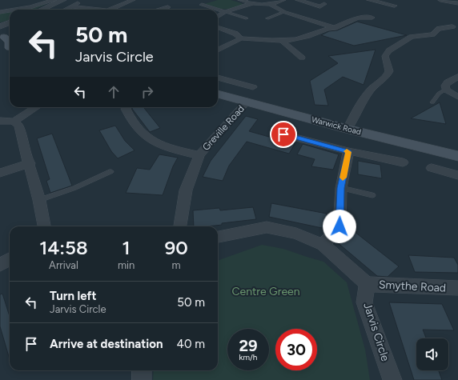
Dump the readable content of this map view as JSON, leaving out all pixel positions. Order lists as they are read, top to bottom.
{
  "streets": {
    "main road": ["Warwick Road"],
    "street": ["Greville Road", "Smythe Road", "Jarvis Circle"]
  },
  "crossings": [
    ["Warwick Road", "Greville Road"],
    ["Smythe Road", "Jarvis Circle"]
  ],
  "parks": ["Centre Green"],
  "page": {
    "turn": ["50 m", "Jarvis Circle"],
    "eta": [
      "14:58",
      "Arrival",
      "1",
      "min",
      "90",
      "m"
    ],
    "list": [
      {
        "name": "Turn left",
        "note": "Jarvis Circle",
        "value": "50 m"
      },
      {
        "name": "Arrive at destination",
        "value": "40 m"
      }
    ],
    "speed": "29 km/h",
    "limit": "30"
  }
}
